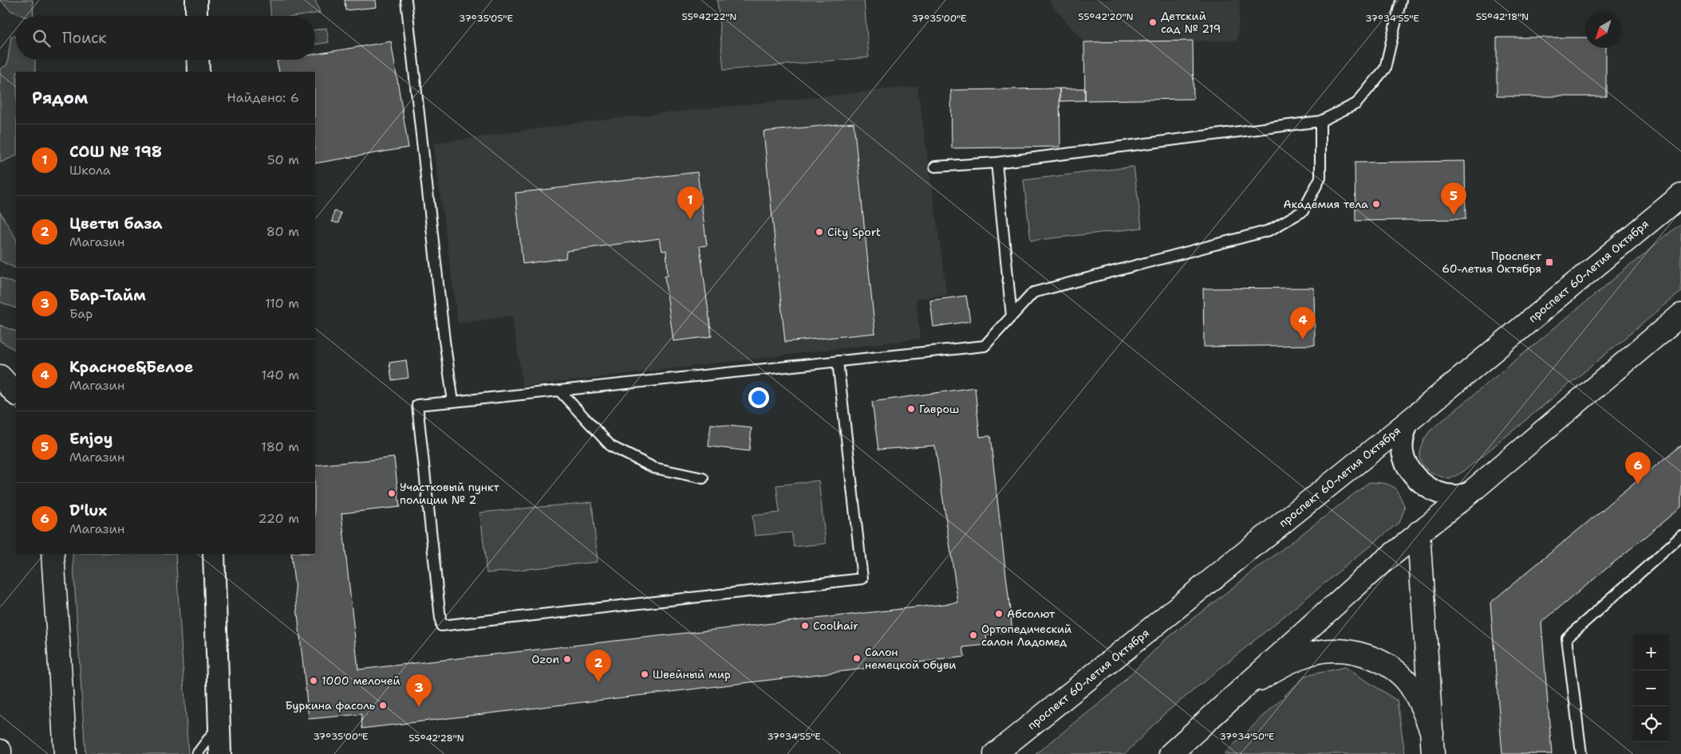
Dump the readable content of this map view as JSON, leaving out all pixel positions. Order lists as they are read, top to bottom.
{
  "streets": {
    "main road": ["проспект 60-летия Октября"]
  },
  "places": {
    "other": [
      "Детский сад № 219",
      "Академия тела",
      "City Sport",
      "Гаврош",
      "Участковый пункт полиции № 2",
      "Абсолют",
      "Coolhair",
      "Ортопедический салон Ладомед",
      "Салон немецкой обуви",
      "Ozon",
      "Швейный мир",
      "1000 мелочей",
      "Буркина фасоль"
    ],
    "transit": ["Проспект 60-летия Октября"]
  },
  "north": "bottom left",
  "page": {
    "search": "Поиск",
    "heading": ["Рядом", "Найдено: 6"],
    "list": [
      {
        "mark": "1",
        "name": "СОШ № 198",
        "note": "Школа",
        "value": "50 m"
      },
      {
        "mark": "2",
        "name": "Цветы база",
        "note": "Магазин",
        "value": "80 m"
      },
      {
        "mark": "3",
        "name": "Бар-Тайм",
        "note": "Бар",
        "value": "110 m"
      },
      {
        "mark": "4",
        "name": "Красное&Белое",
        "note": "Магазин",
        "value": "140 m"
      },
      {
        "mark": "5",
        "name": "Enjoy",
        "note": "Магазин",
        "value": "180 m"
      },
      {
        "mark": "6",
        "name": "D'lux",
        "note": "Магазин",
        "value": "220 m"
      }
    ],
    "pins": [
      "5",
      "1",
      "4",
      "6",
      "2",
      "3"
    ],
    "map_buttons": ["+", "−"]
  },
  "coordinates": [
    "55°42'22\"N",
    "55°42'20\"N",
    "55°42'18\"N",
    "37°35'05\"E",
    "37°35'00\"E",
    "37°34'55\"E",
    "37°34'50\"E",
    "55°42'28\"N"
  ]
}
